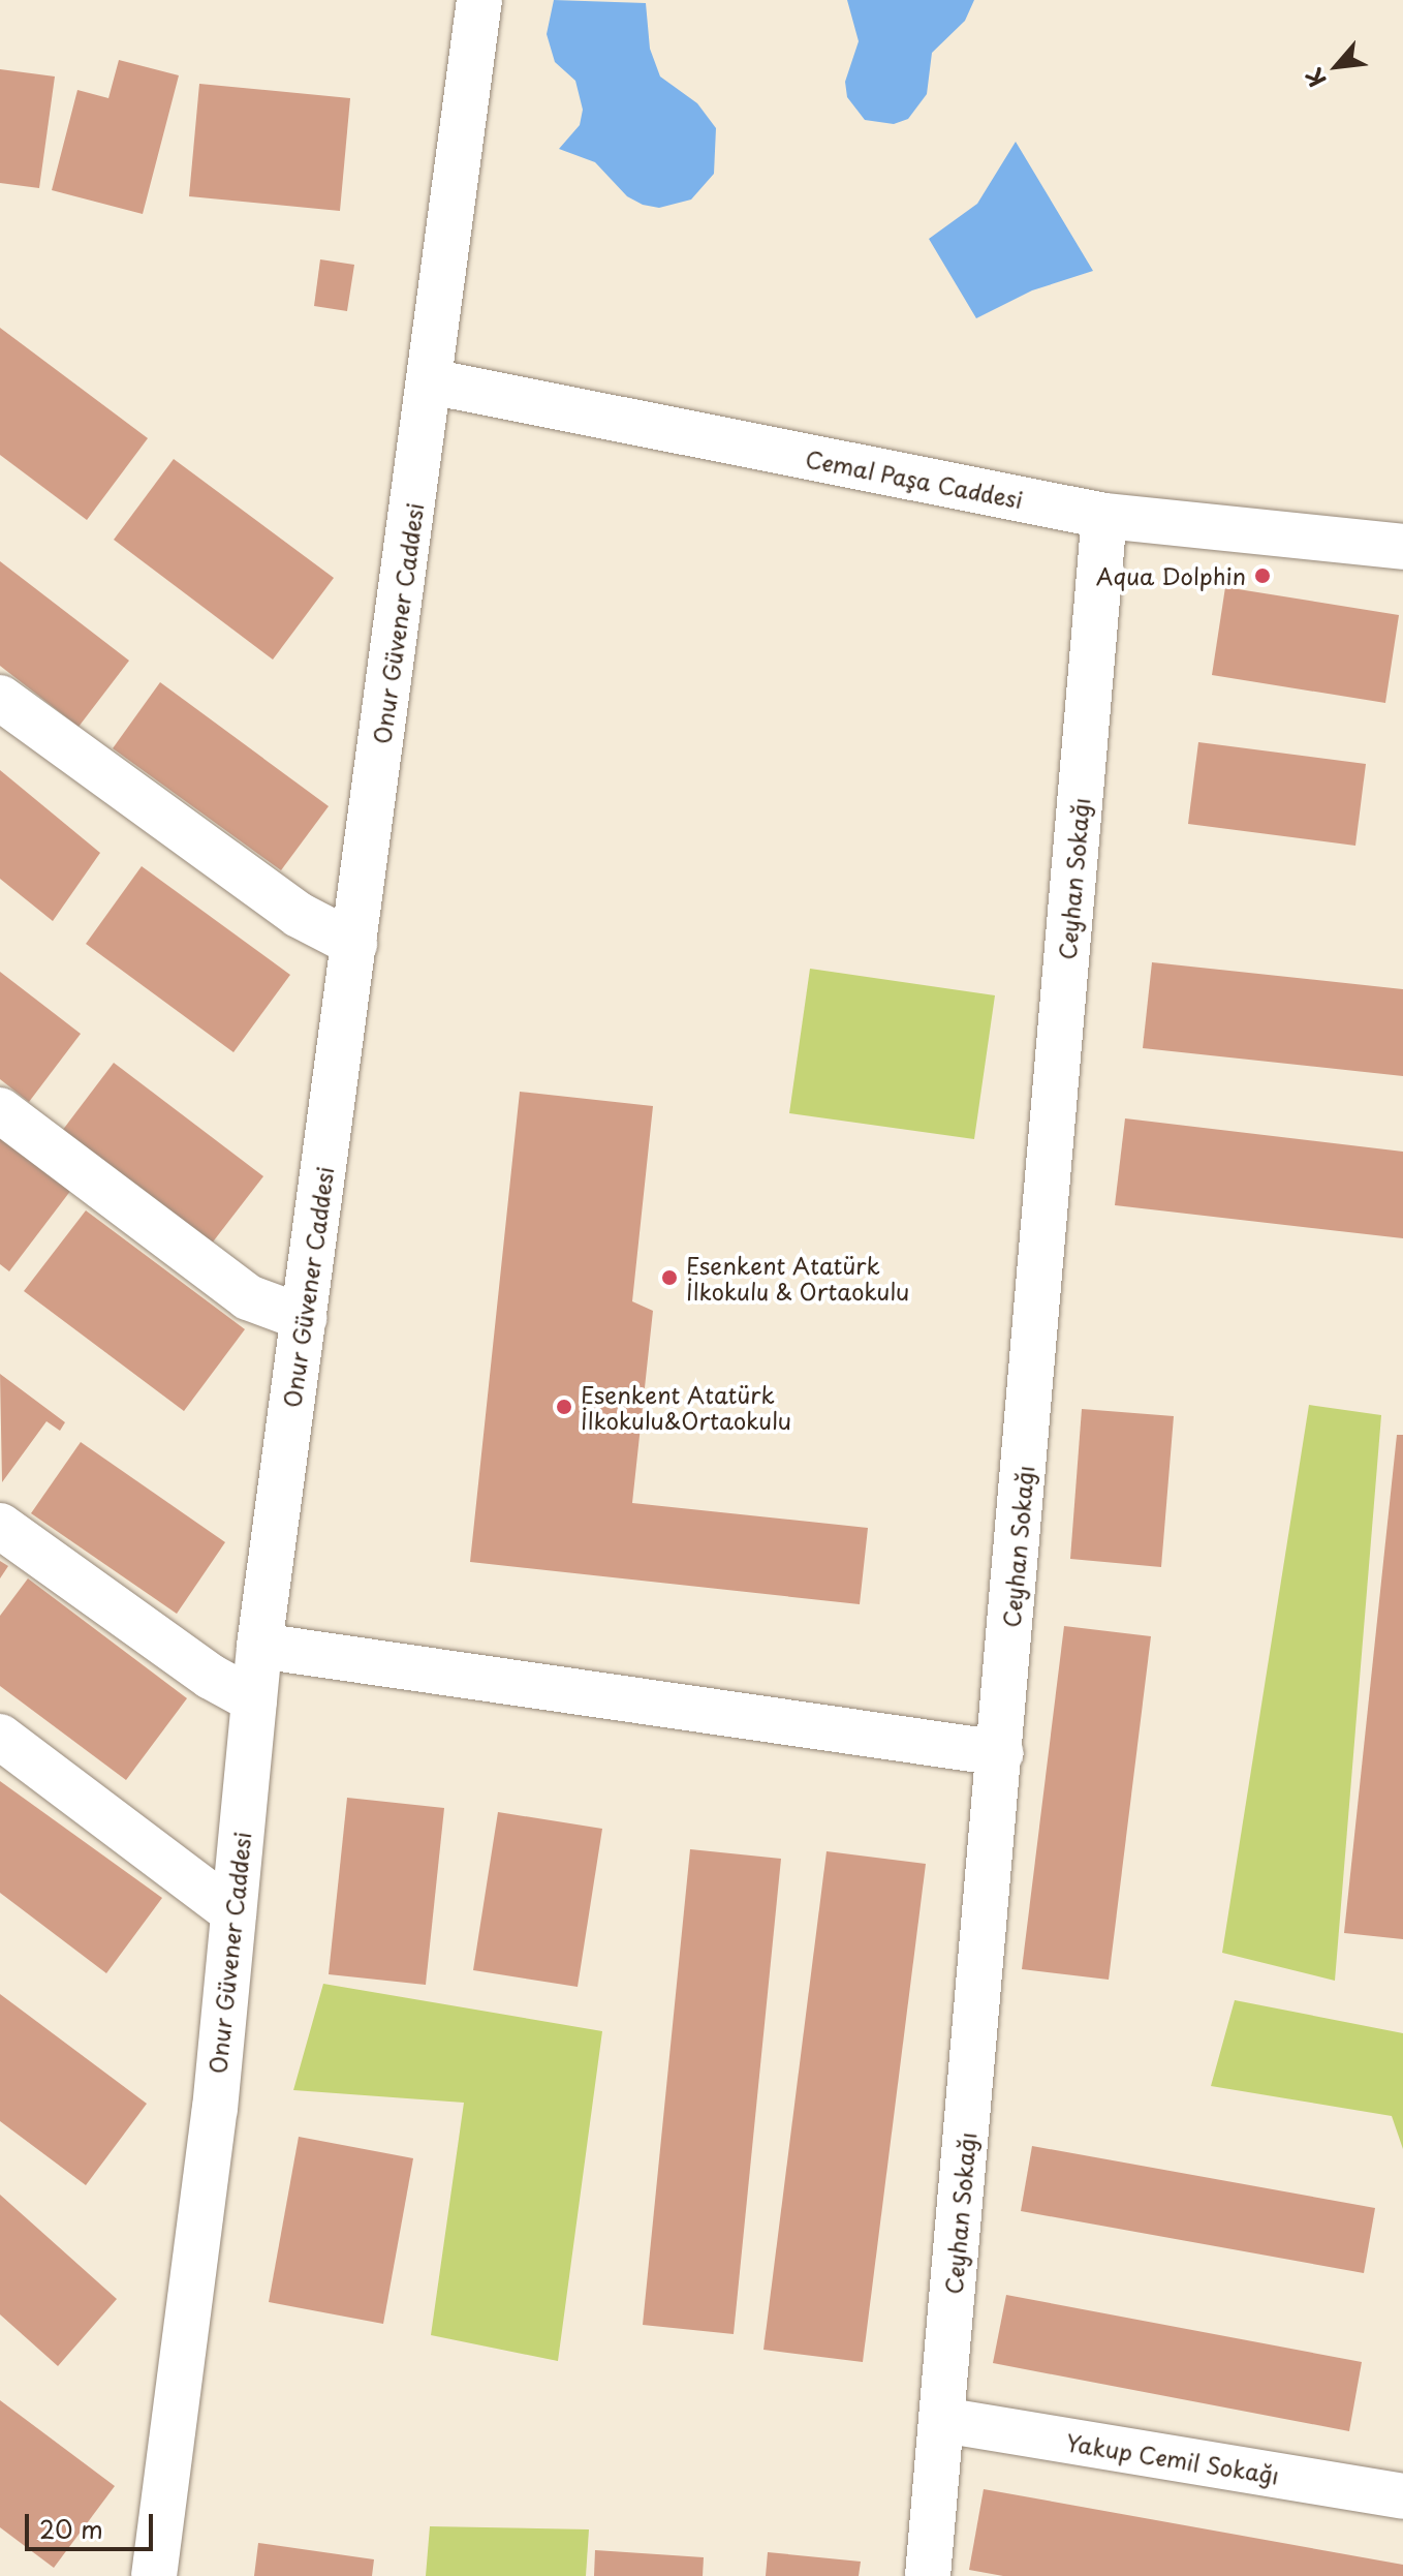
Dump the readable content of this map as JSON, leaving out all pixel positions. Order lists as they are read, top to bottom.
{
  "streets": {
    "street": [
      "Cemal Paşa Caddesi",
      "Onur Güvener Caddesi",
      "Ceyhan Sokağı",
      "Yakup Cemil Sokağı"
    ]
  },
  "crossings": [
    ["Cemal Paşa Caddesi", "Onur Güvener Caddesi"],
    ["Cemal Paşa Caddesi", "Ceyhan Sokağı"],
    ["Ceyhan Sokağı", "Yakup Cemil Sokağı"]
  ],
  "places": ["Aqua Dolphin", "Esenkent Atatürk İlkokulu & Ortaokulu", "Esenkent Atatürk İlkokulu&Ortaokulu"],
  "scale_bar": "20 m",
  "north": "bottom left"
}
